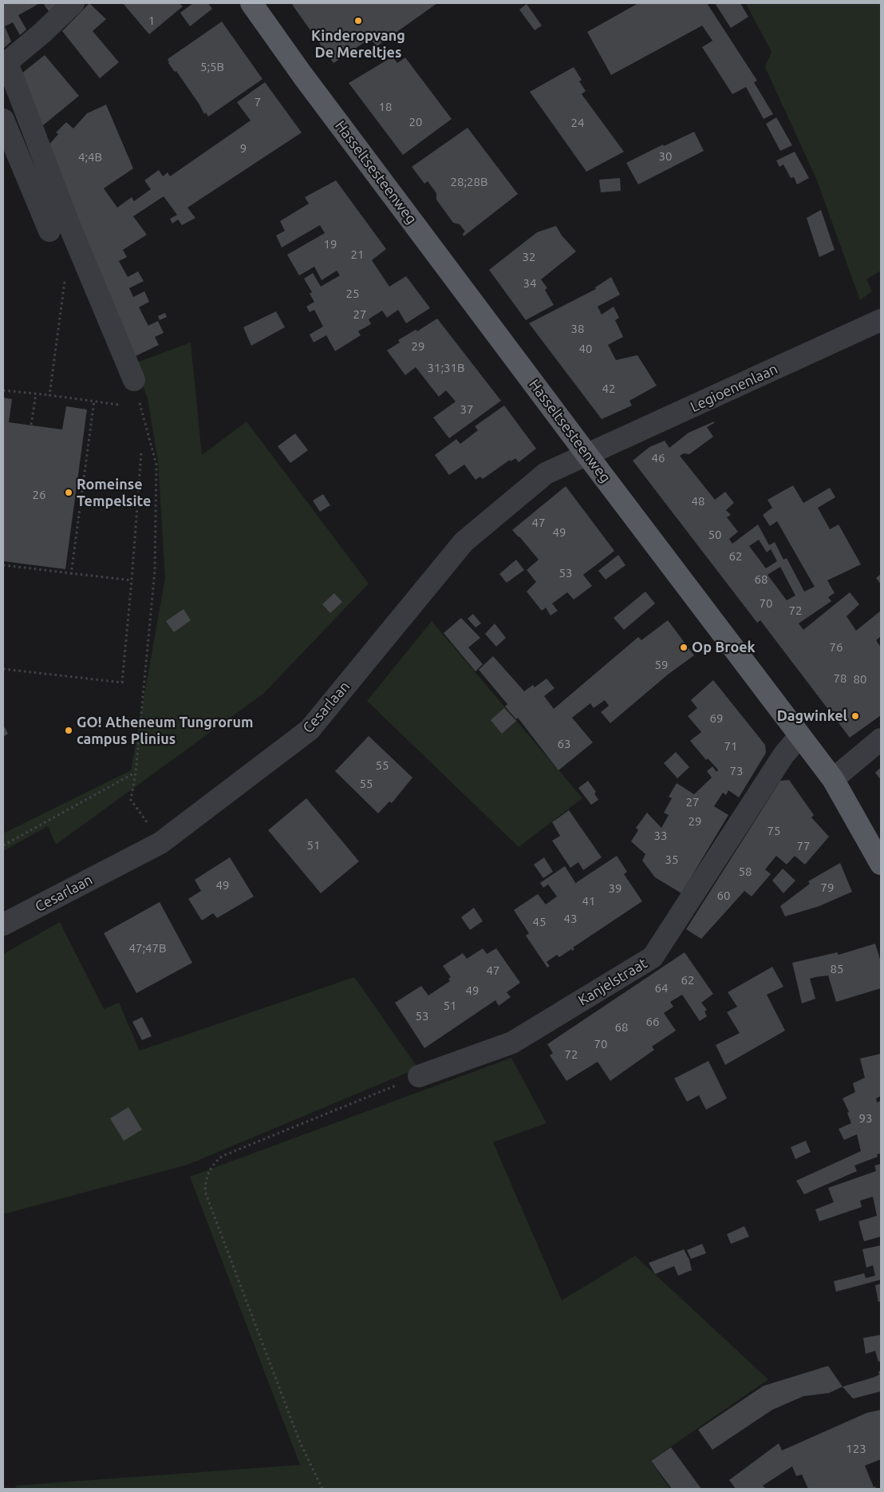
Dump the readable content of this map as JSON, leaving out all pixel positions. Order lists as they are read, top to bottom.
{
  "streets": {
    "main road": ["Hasseltsesteenweg"],
    "street": ["Legioenenlaan", "Cesarlaan", "Kanjelstraat"]
  },
  "crossings": [
    ["Hasseltsesteenweg", "Legioenenlaan"],
    ["Hasseltsesteenweg", "Cesarlaan"],
    ["Hasseltsesteenweg", "Kanjelstraat"],
    ["Legioenenlaan", "Cesarlaan"]
  ],
  "places": [
    "Kinderopvang De Mereltjes",
    "Romeinse Tempelsite",
    "Op Broek",
    "Dagwinkel",
    "GO! Atheneum Tungrorum campus Plinius"
  ],
  "house_numbers": [
    "1",
    "5;5B",
    "7",
    "18",
    "20",
    "24",
    "9",
    "30",
    "4;4B",
    "28;28B",
    "19",
    "21",
    "32",
    "34",
    "25",
    "27",
    "38",
    "29",
    "40",
    "31;31B",
    "42",
    "37",
    "46",
    "26",
    "48",
    "47",
    "49",
    "50",
    "62",
    "53",
    "68",
    "70",
    "72",
    "76",
    "59",
    "78",
    "80",
    "69",
    "63",
    "71",
    "55",
    "73",
    "55",
    "27",
    "29",
    "75",
    "33",
    "51",
    "77",
    "35",
    "58",
    "49",
    "79",
    "39",
    "60",
    "41",
    "43",
    "45",
    "47;47B",
    "85",
    "47",
    "62",
    "64",
    "49",
    "51",
    "53",
    "66",
    "68",
    "70",
    "72",
    "93",
    "123"
  ]
}
